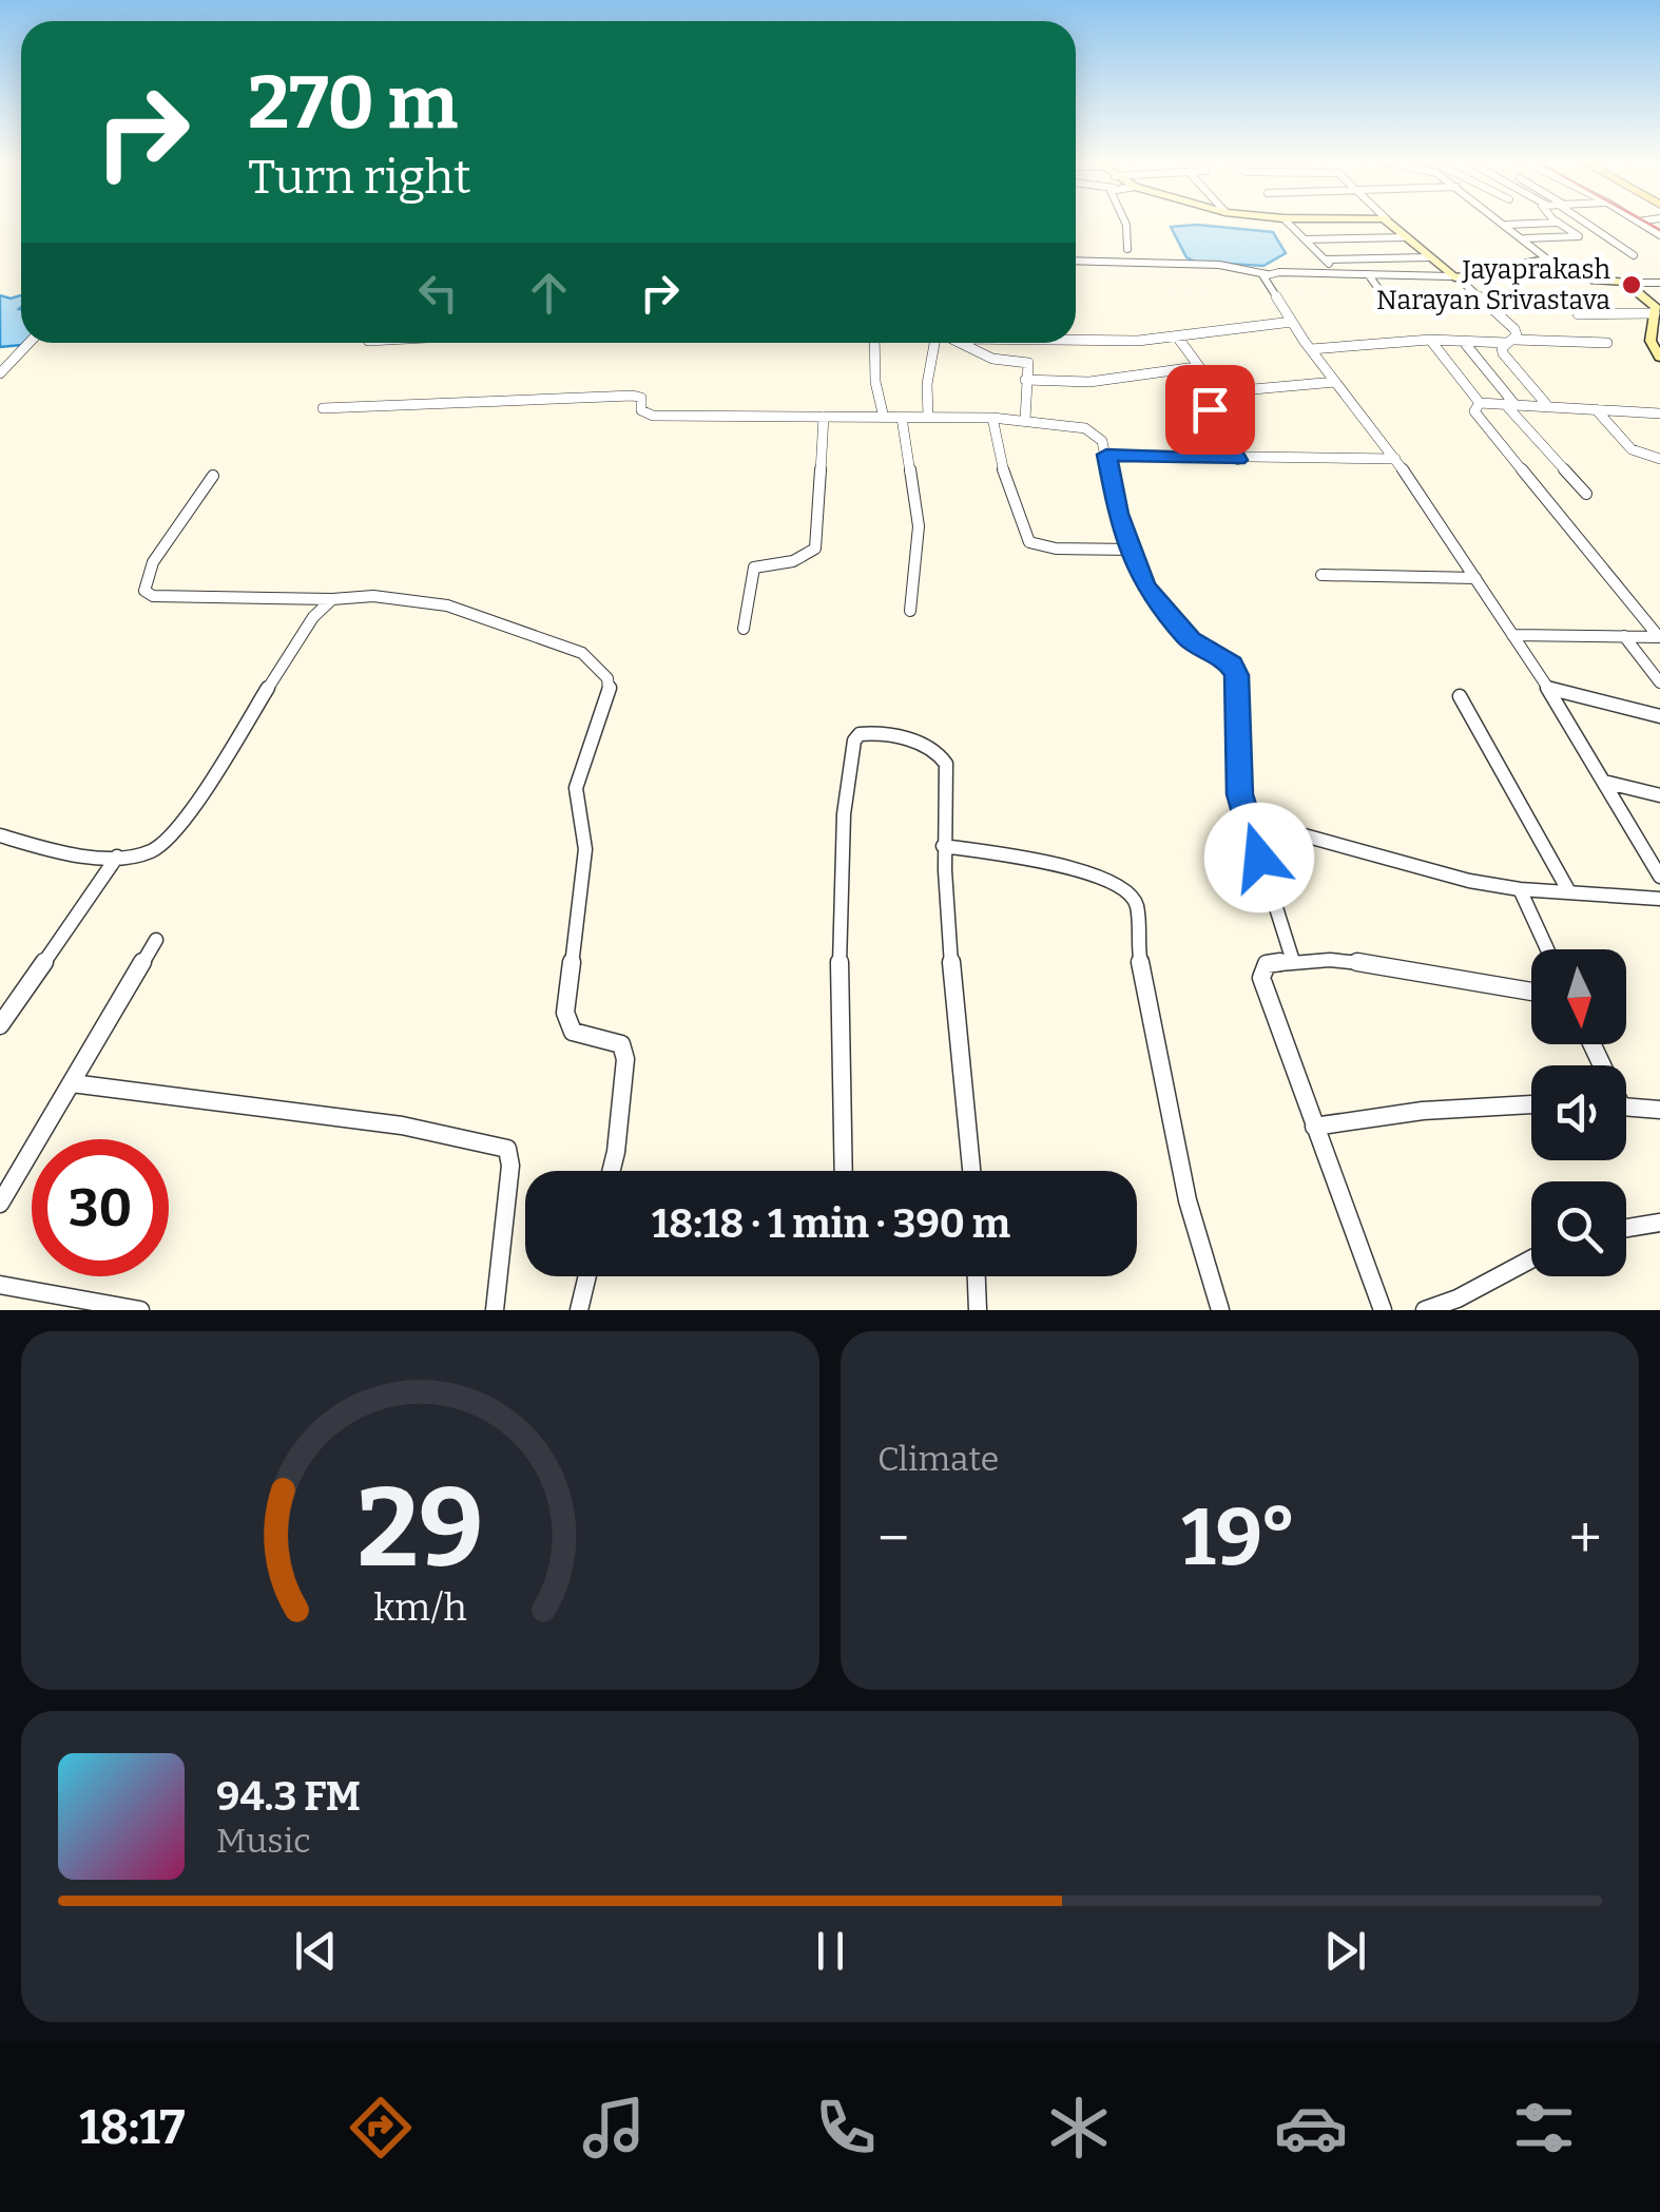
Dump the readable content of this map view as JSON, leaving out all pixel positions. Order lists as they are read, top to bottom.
{
  "places": ["Jayaprakash Narayan Srivastava"],
  "north": "bottom",
  "page": {
    "turn": ["270 m", "Turn right"],
    "limit": "30",
    "trip": "18:18 · 1 min · 390 m",
    "tile": "Climate",
    "heat": ["−", "19°", "+"],
    "song": ["94.3 FM", "Music"],
    "tabs": "18:17",
    "gauge": ["29", "km/h"]
  }
}
